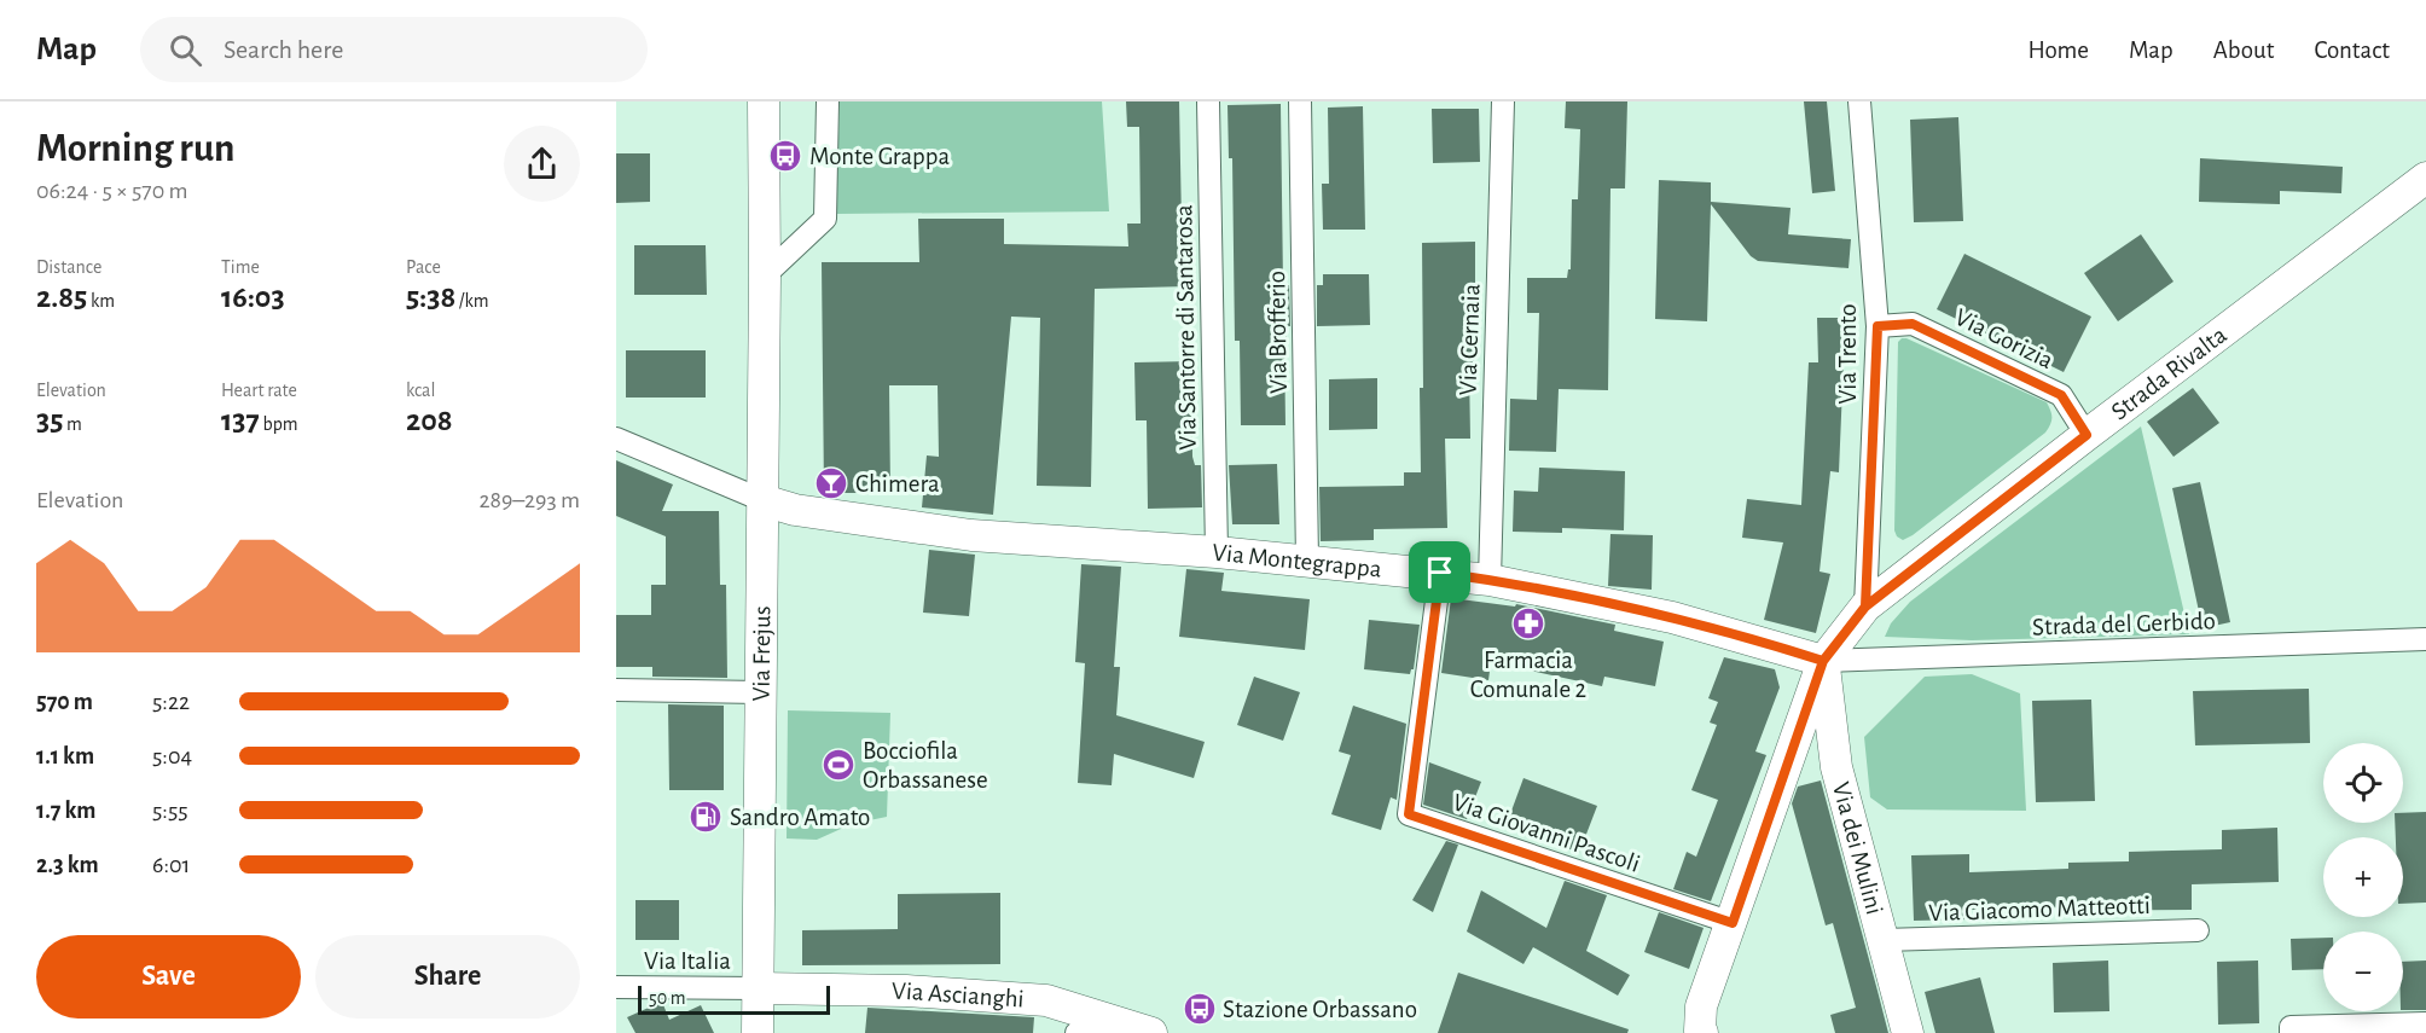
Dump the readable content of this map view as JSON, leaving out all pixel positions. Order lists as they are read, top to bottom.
{
  "streets": {
    "street": [
      "Via Santorre di Santarosa",
      "Via Brofferio",
      "Via Gorizia",
      "Via Cernaia",
      "Via Trento",
      "Strada Rivalta",
      "Via Montegrappa",
      "Strada del Gerbido",
      "Via Frejus",
      "Via Giovanni Pascoli",
      "Via dei Mulini",
      "Via Giacomo Matteotti",
      "Via Italia",
      "Via Ascianghi"
    ]
  },
  "crossings": [
    ["Via Santorre di Santarosa", "Via Montegrappa"],
    ["Via Brofferio", "Via Montegrappa"],
    ["Via Gorizia", "Via Trento"],
    ["Via Gorizia", "Strada Rivalta"],
    ["Via Cernaia", "Via Montegrappa"],
    ["Via Trento", "Strada Rivalta"],
    ["Strada Rivalta", "Via Montegrappa"],
    ["Strada Rivalta", "Strada del Gerbido"],
    ["Strada Rivalta", "Via Giovanni Pascoli"],
    ["Strada Rivalta", "Via dei Mulini"],
    ["Via Montegrappa", "Strada del Gerbido"],
    ["Via Montegrappa", "Via Frejus"],
    ["Via Montegrappa", "Via Giovanni Pascoli"],
    ["Via Montegrappa", "Via dei Mulini"],
    ["Strada del Gerbido", "Via dei Mulini"],
    ["Via Frejus", "Via Italia"],
    ["Via Frejus", "Via Ascianghi"],
    ["Via dei Mulini", "Via Giacomo Matteotti"],
    ["Via Italia", "Via Ascianghi"]
  ],
  "places": {
    "bus stop": ["Monte Grappa", "Stazione Orbassano"],
    "bar": ["Chimera"],
    "pharmacy": ["Farmacia Comunale 2"],
    "sports": ["Bocciofila Orbassanese"],
    "fuel station": ["Sandro Amato"]
  },
  "scale_bar": "50 m",
  "page": {
    "header": "Map",
    "search": "Search here",
    "nav": [
      "Home",
      "Map",
      "About",
      "Contact"
    ],
    "heading": ["Morning run", "06:24 · 5 × 570 m"],
    "stats": [
      ["Distance", "2.85 km"],
      ["Time", "16:03"],
      ["Pace", "5:38 /km"],
      ["Elevation", "35 m"],
      ["Heart rate", "137 bpm"],
      ["kcal", "208"]
    ],
    "chart": ["Elevation", "289–293 m"],
    "list": [
      {
        "name": "570 m",
        "note": "5:22"
      },
      {
        "name": "1.1 km",
        "note": "5:04"
      },
      {
        "name": "1.7 km",
        "note": "5:55"
      },
      {
        "name": "2.3 km",
        "note": "6:01"
      }
    ],
    "map_buttons": ["+", "−"],
    "buttons": ["Save", "Share"],
    "scale": "50 m"
  }
}
